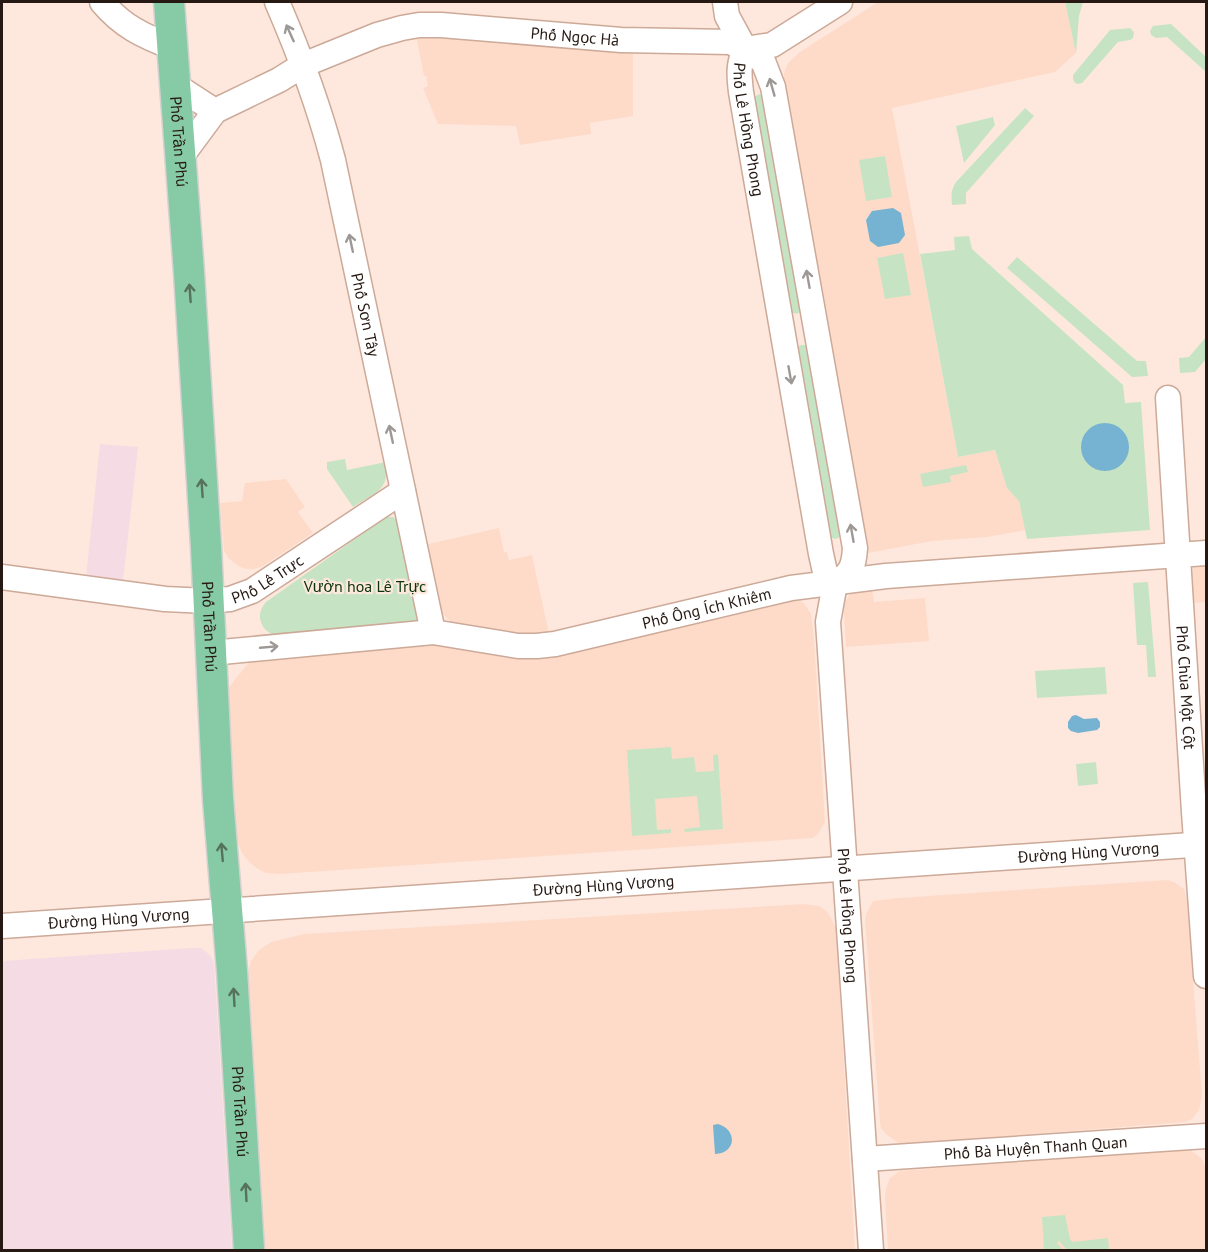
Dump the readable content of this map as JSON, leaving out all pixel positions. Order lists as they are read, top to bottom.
{
  "streets": {
    "main road": ["Phố Trần Phú"],
    "street": [
      "Phố Ngọc Hà",
      "Phố Lê Hồng Phong",
      "Phố Sơn Tây",
      "Phố Lê Trực",
      "Phố Ông Ích Khiêm",
      "Phố Chùa Một Cột",
      "Đường Hùng Vương",
      "Phố Bà Huyện Thanh Quan"
    ]
  },
  "crossings": [
    ["Phố Ngọc Hà", "Phố Lê Hồng Phong"],
    ["Phố Ngọc Hà", "Phố Sơn Tây"],
    ["Phố Lê Hồng Phong", "Phố Ông Ích Khiêm"],
    ["Phố Lê Hồng Phong", "Đường Hùng Vương"],
    ["Phố Lê Hồng Phong", "Phố Bà Huyện Thanh Quan"],
    ["Phố Trần Phú", "Phố Lê Trực"],
    ["Phố Trần Phú", "Phố Ông Ích Khiêm"],
    ["Phố Trần Phú", "Đường Hùng Vương"],
    ["Phố Sơn Tây", "Phố Lê Trực"],
    ["Phố Sơn Tây", "Phố Ông Ích Khiêm"],
    ["Phố Ông Ích Khiêm", "Phố Chùa Một Cột"],
    ["Phố Chùa Một Cột", "Đường Hùng Vương"]
  ],
  "one_way": ["Phố Trần Phú", "Phố Sơn Tây"],
  "parks": ["Vườn hoa Lê Trực"]
}
